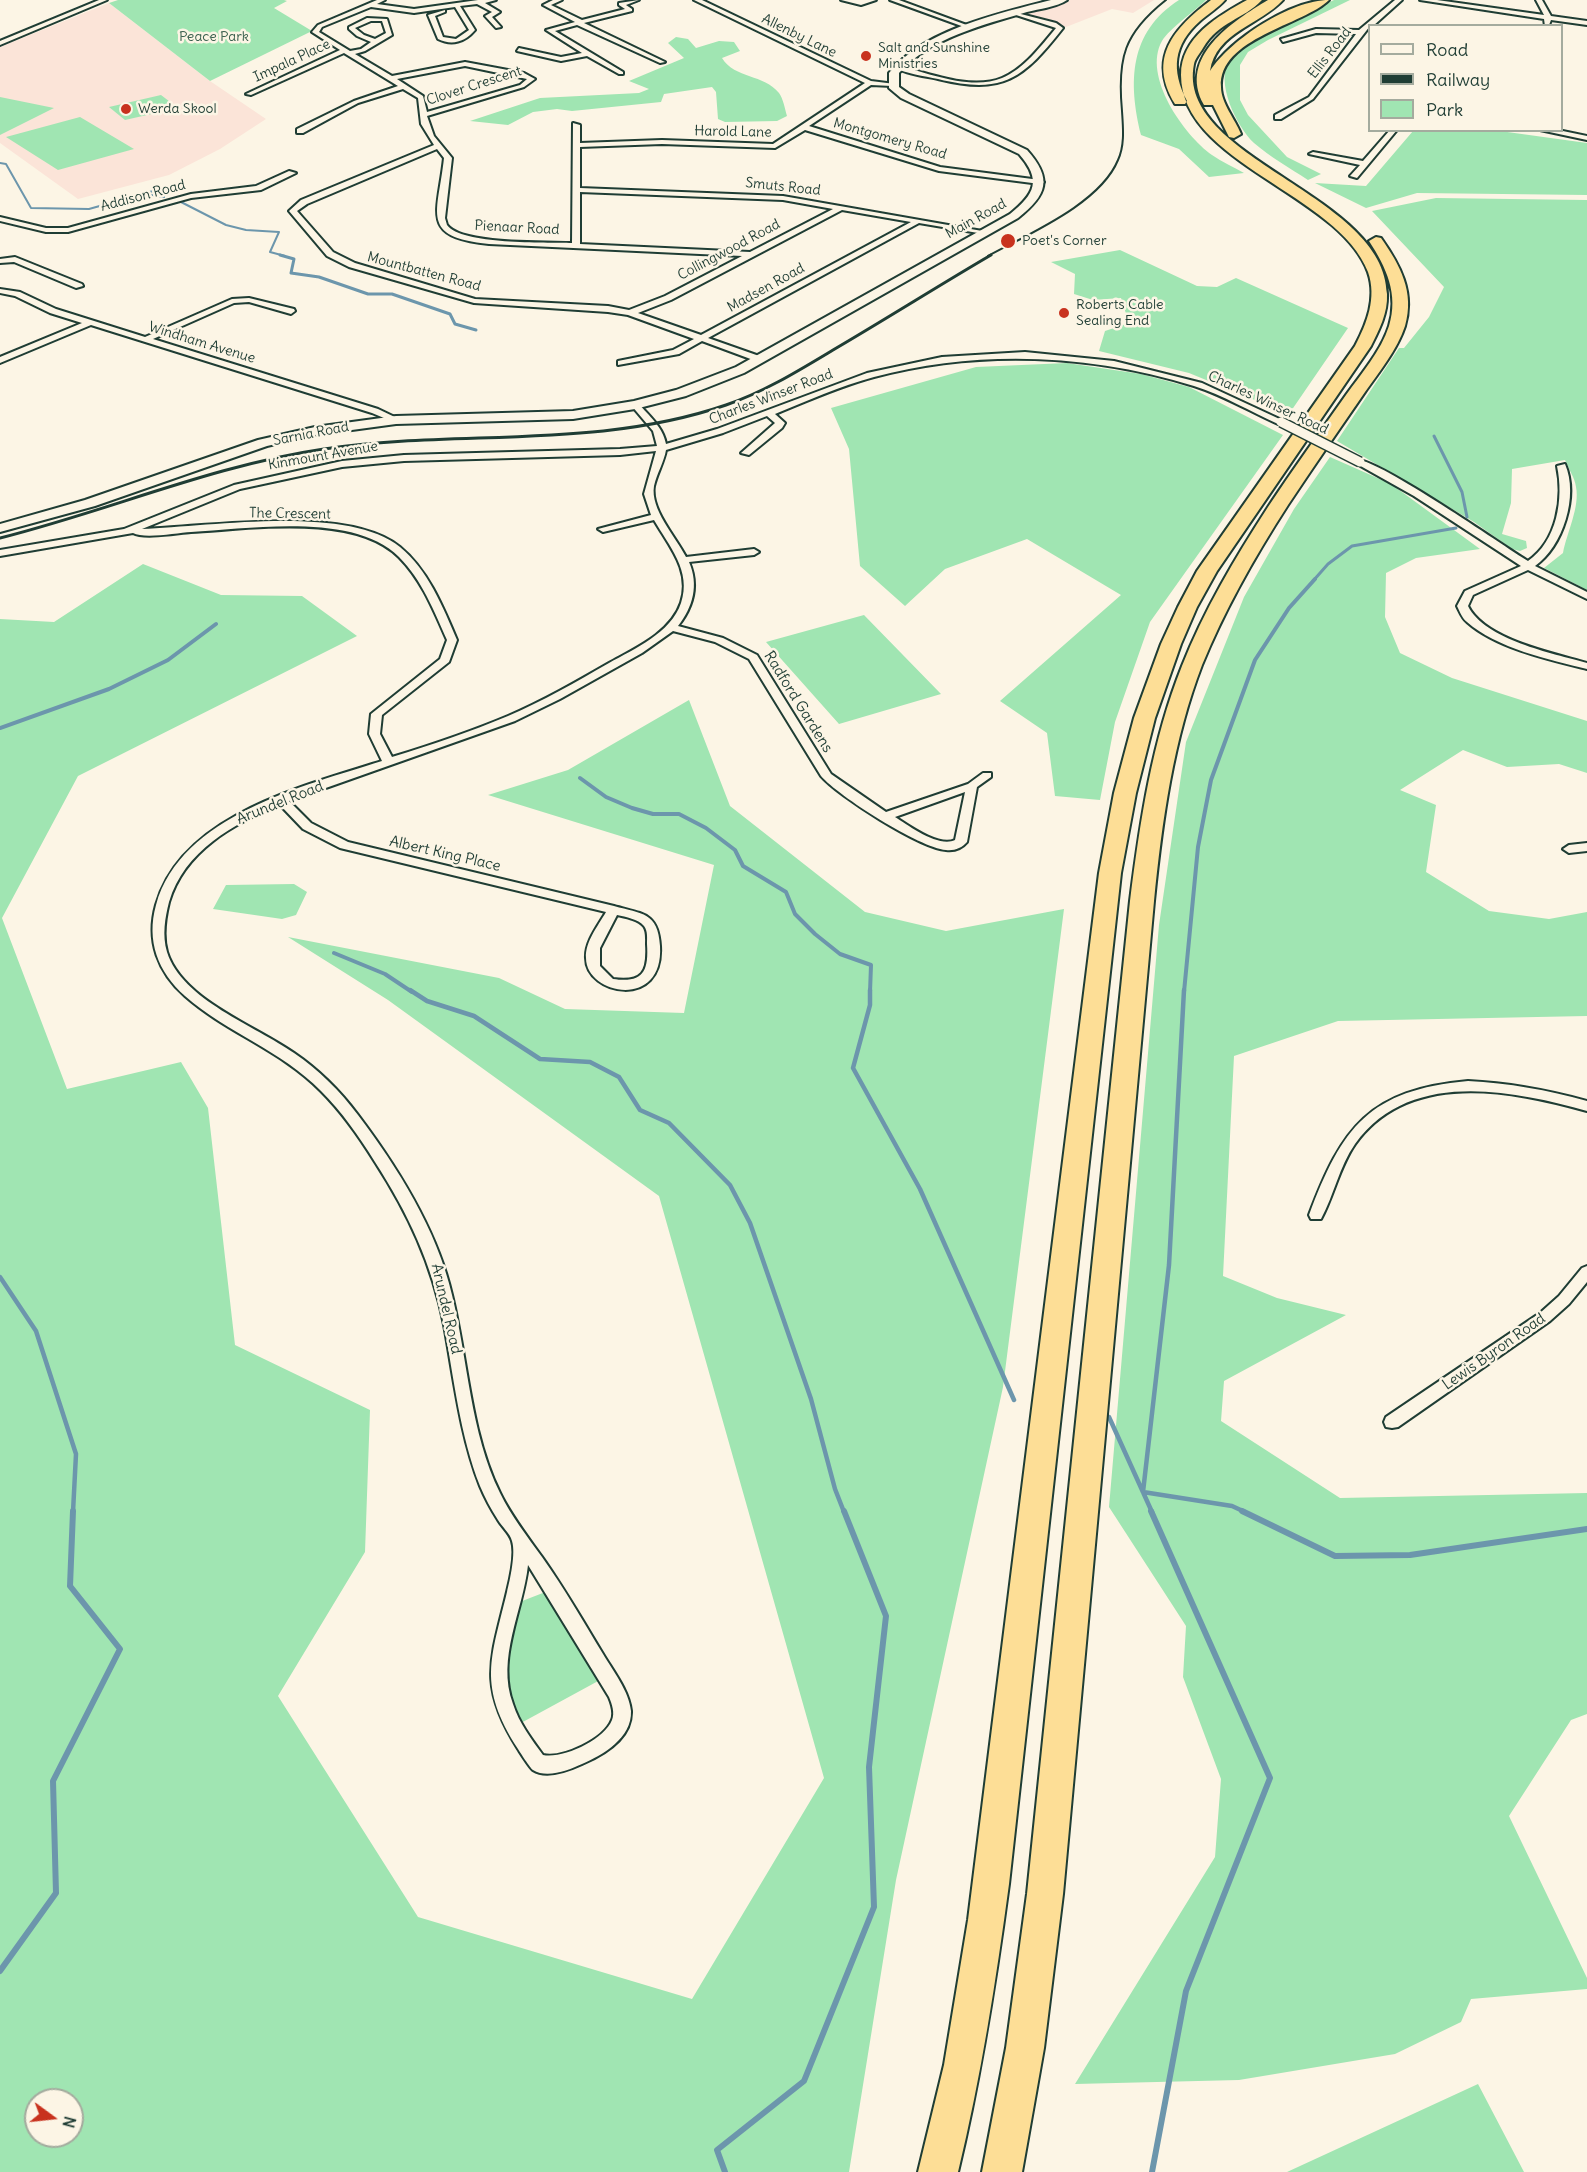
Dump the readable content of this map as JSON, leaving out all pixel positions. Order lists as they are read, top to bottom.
{
  "streets": {
    "main road": ["Main Road", "Sarnia Road"],
    "street": [
      "Allenby Lane",
      "Ellis Road",
      "Impala Place",
      "Clover Crescent",
      "Harold Lane",
      "Montgomery Road",
      "Smuts Road",
      "Addison Road",
      "Pienaar Road",
      "Collingwood Road",
      "Mountbatten Road",
      "Madsen Road",
      "Windham Avenue",
      "Charles Winser Road",
      "Kinmount Avenue",
      "The Crescent",
      "Radford Gardens",
      "Arundel Road",
      "Albert King Place",
      "Lewis Byron Road"
    ]
  },
  "crossings": [
    ["Allenby Lane", "Harold Lane"],
    ["Impala Place", "Pienaar Road"],
    ["Clover Crescent", "Pienaar Road"],
    ["Harold Lane", "Montgomery Road"],
    ["Montgomery Road", "Main Road"],
    ["Smuts Road", "Main Road"],
    ["Smuts Road", "Collingwood Road"],
    ["Smuts Road", "Madsen Road"],
    ["Main Road", "Mountbatten Road"],
    ["Main Road", "Sarnia Road"],
    ["Pienaar Road", "Collingwood Road"],
    ["Pienaar Road", "Mountbatten Road"],
    ["Collingwood Road", "Mountbatten Road"],
    ["Mountbatten Road", "Madsen Road"],
    ["Windham Avenue", "Sarnia Road"],
    ["Charles Winser Road", "Kinmount Avenue"],
    ["Charles Winser Road", "Arundel Road"],
    ["Kinmount Avenue", "The Crescent"],
    ["Kinmount Avenue", "Arundel Road"],
    ["The Crescent", "Arundel Road"],
    ["Radford Gardens", "Arundel Road"],
    ["Arundel Road", "Albert King Place"]
  ],
  "parks": ["Peace Park"],
  "places": [
    "Salt and Sunshine Ministries",
    "Werda Skool",
    "Poet's Corner",
    "Roberts Cable Sealing End"
  ],
  "legend": ["Road", "Railway", "Park"],
  "north": "right"
}
